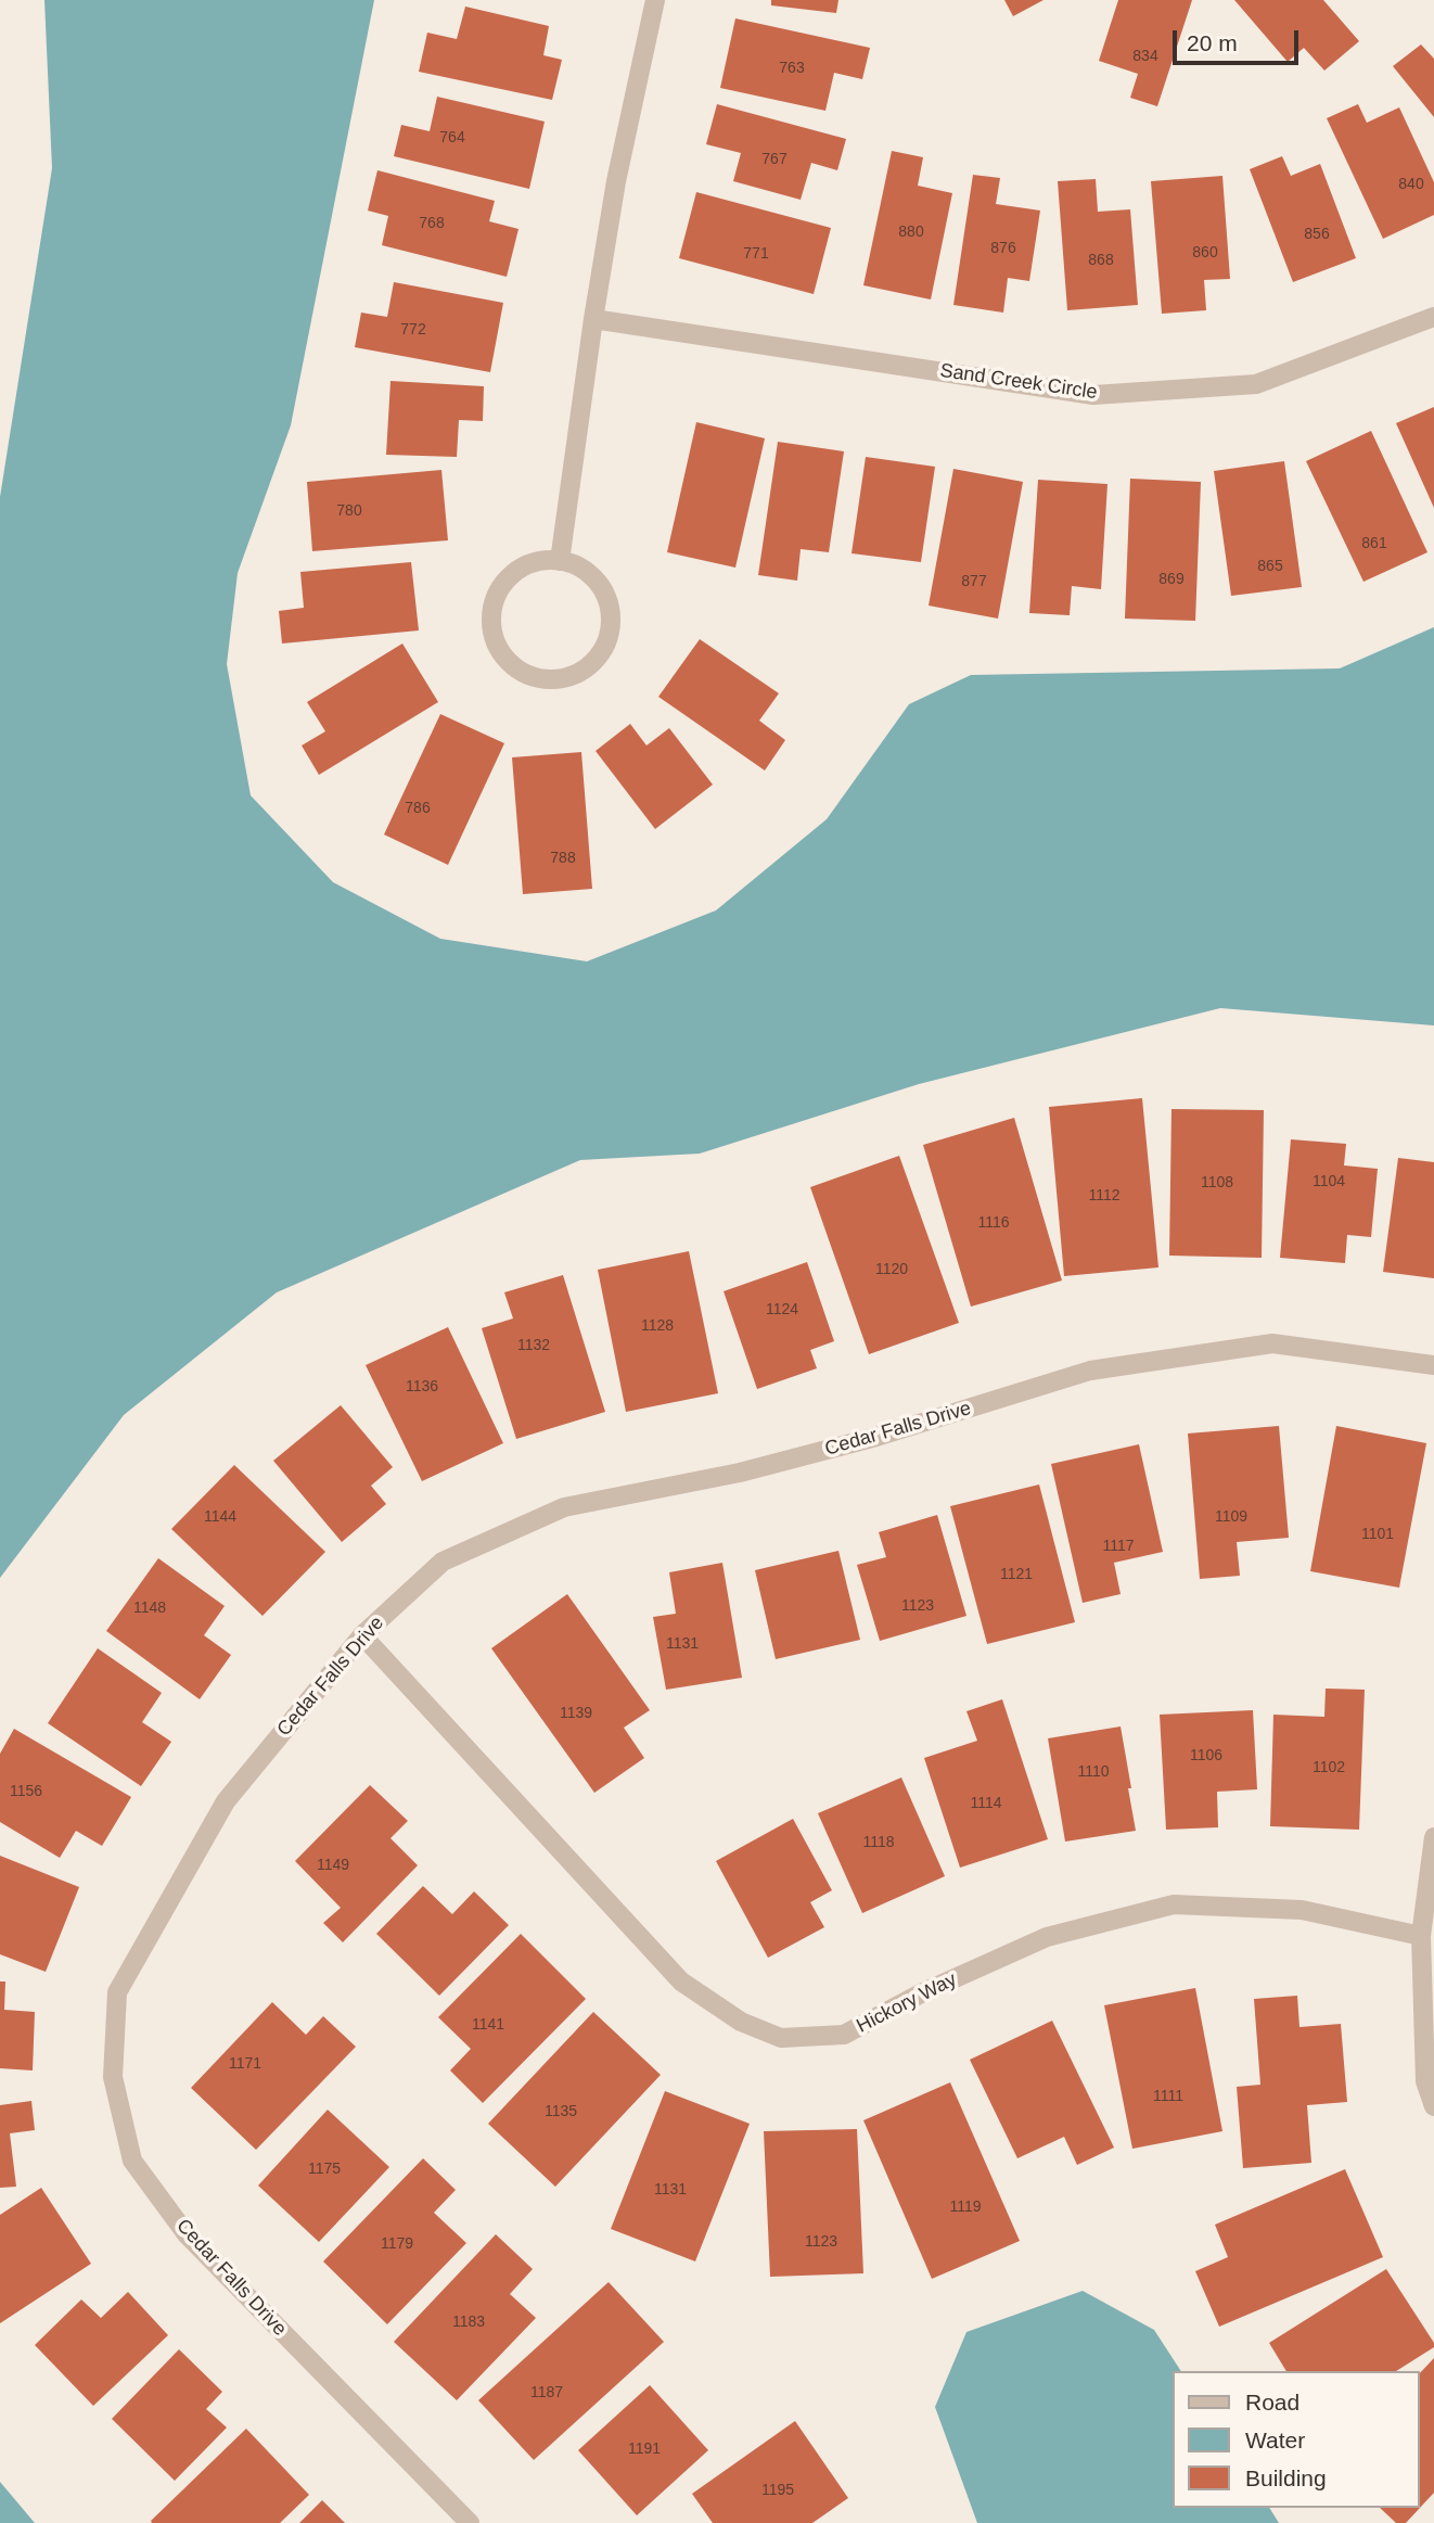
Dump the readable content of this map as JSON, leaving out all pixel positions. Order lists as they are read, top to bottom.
{
  "streets": {
    "street": ["Sand Creek Circle", "Cedar Falls Drive", "Hickory Way"]
  },
  "crossings": [
    ["Cedar Falls Drive", "Hickory Way"]
  ],
  "house_numbers": [
    "834",
    "763",
    "764",
    "767",
    "840",
    "768",
    "880",
    "856",
    "876",
    "860",
    "771",
    "868",
    "772",
    "780",
    "861",
    "865",
    "869",
    "877",
    "786",
    "788",
    "1104",
    "1108",
    "1112",
    "1116",
    "1120",
    "1124",
    "1128",
    "1132",
    "1136",
    "1144",
    "1109",
    "1101",
    "1117",
    "1121",
    "1123",
    "1148",
    "1131",
    "1139",
    "1106",
    "1102",
    "1110",
    "1156",
    "1114",
    "1118",
    "1149",
    "1141",
    "1171",
    "1111",
    "1135",
    "1175",
    "1131",
    "1119",
    "1123",
    "1179",
    "1183",
    "1187",
    "1191",
    "1195"
  ],
  "legend": ["Road", "Water", "Building"],
  "scale_bar": "20 m"
}
